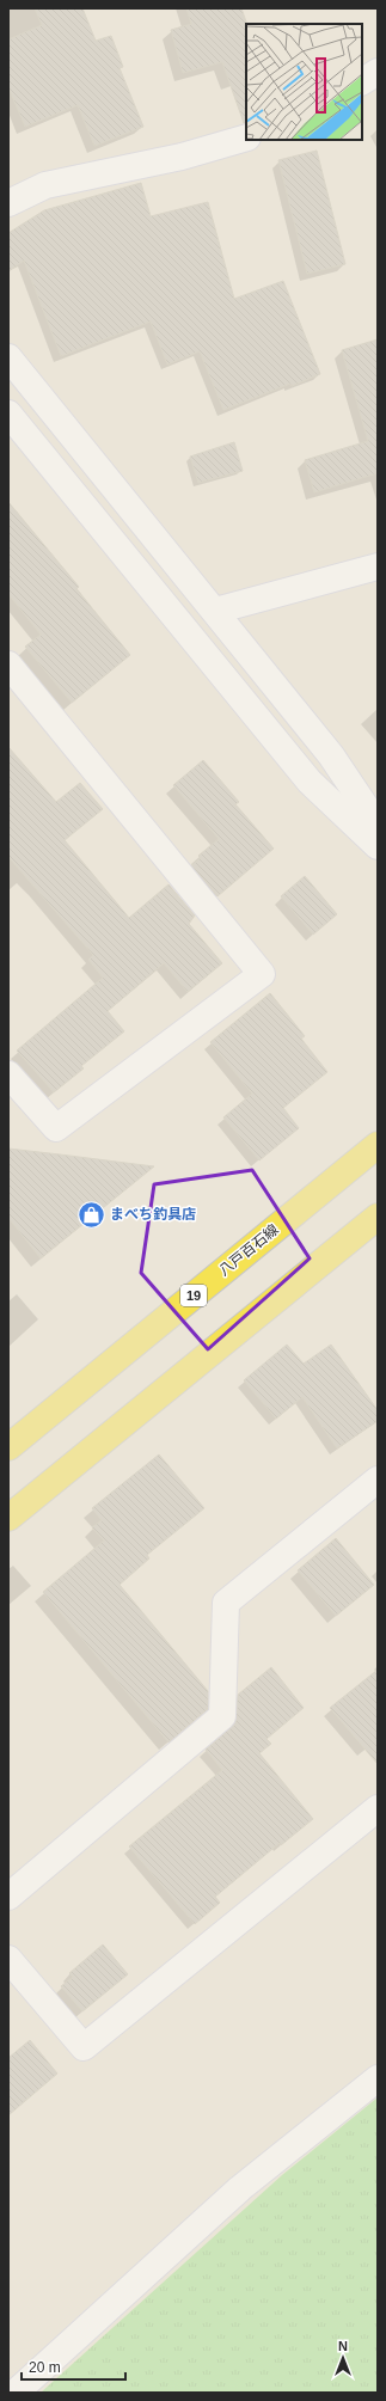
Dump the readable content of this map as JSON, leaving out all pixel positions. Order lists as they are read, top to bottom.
{
  "streets": {
    "main road": ["八戸百石線", "19"]
  },
  "places": {
    "shop": ["まべち釣具店"]
  },
  "scale_bar": "20 m",
  "north": "top"
}
